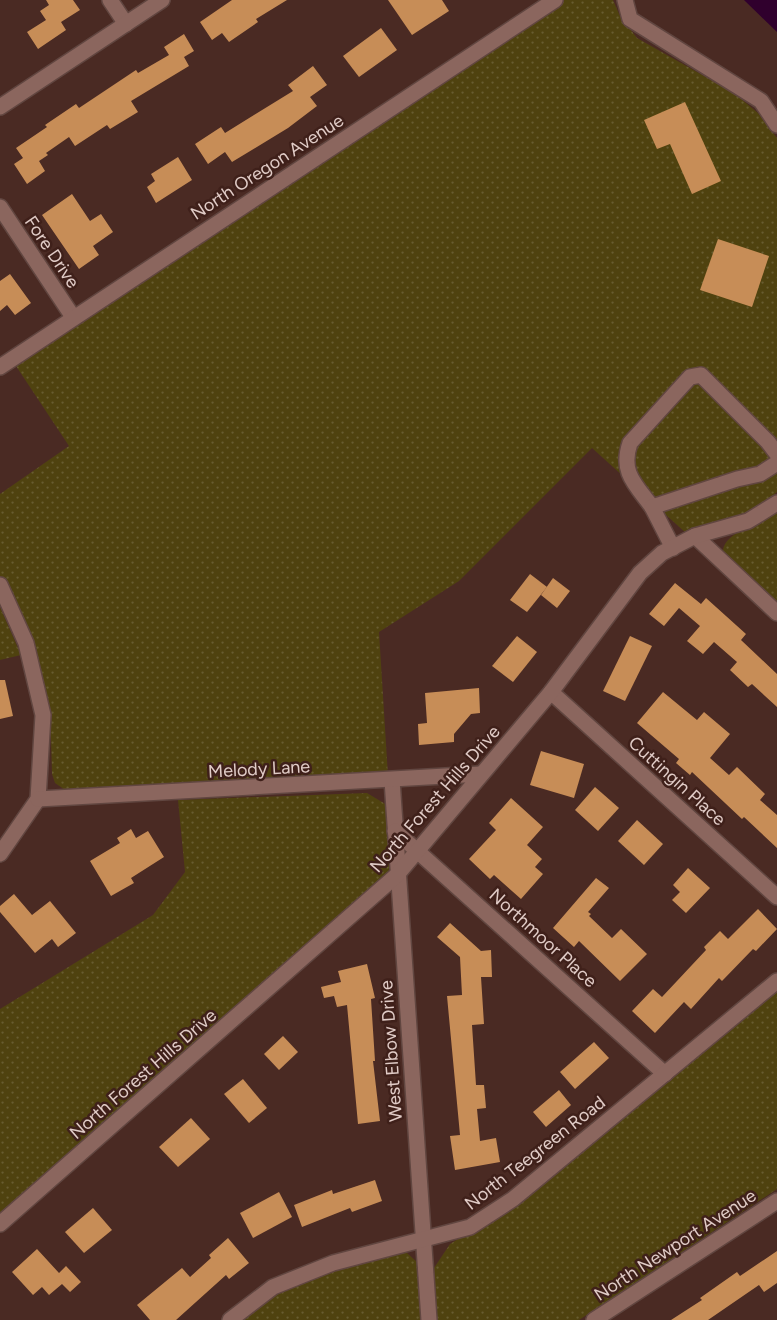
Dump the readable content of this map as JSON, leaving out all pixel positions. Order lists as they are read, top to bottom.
{
  "streets": {
    "street": [
      "North Oregon Avenue",
      "Fore Drive",
      "Melody Lane",
      "Cuttingin Place",
      "North Forest Hills Drive",
      "Northmoor Place",
      "West Elbow Drive",
      "North Teegreen Road",
      "North Newport Avenue"
    ]
  },
  "crossings": [
    ["North Oregon Avenue", "Fore Drive"],
    ["Melody Lane", "North Forest Hills Drive"],
    ["Melody Lane", "West Elbow Drive"],
    ["Cuttingin Place", "North Forest Hills Drive"],
    ["North Forest Hills Drive", "Northmoor Place"],
    ["North Forest Hills Drive", "West Elbow Drive"],
    ["Northmoor Place", "West Elbow Drive"],
    ["Northmoor Place", "North Teegreen Road"],
    ["West Elbow Drive", "North Teegreen Road"]
  ]
}
